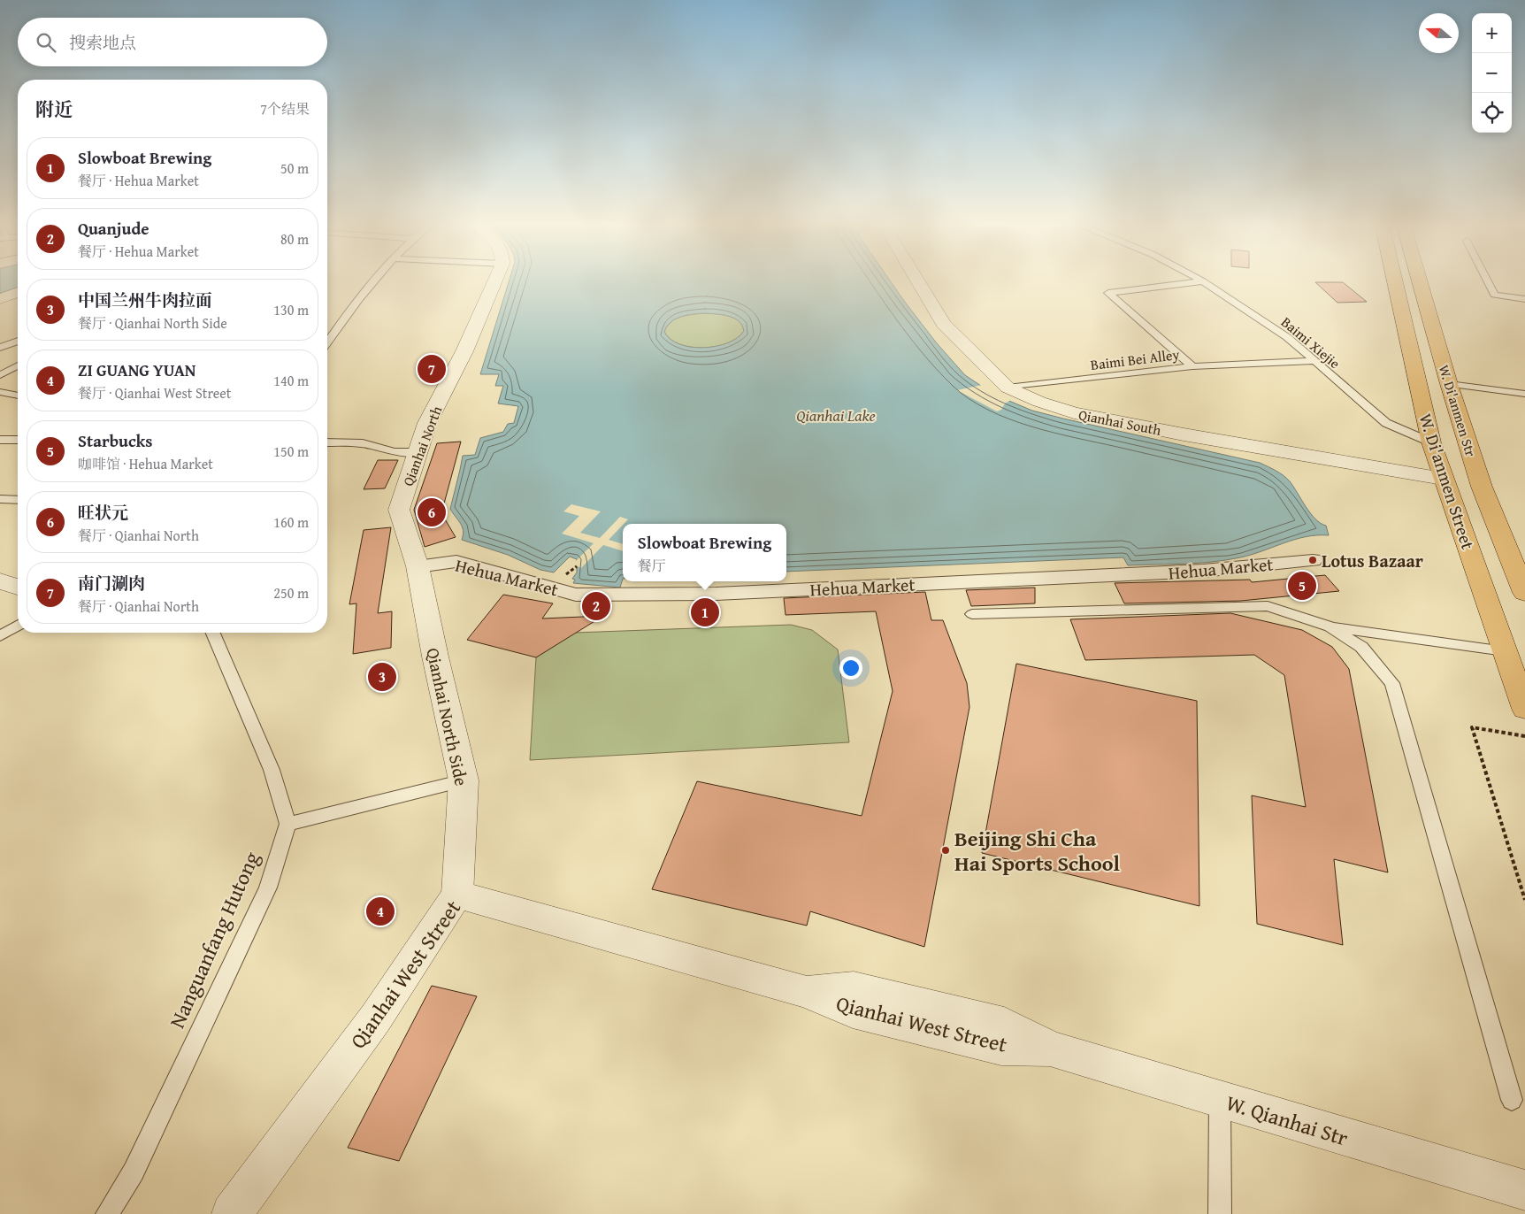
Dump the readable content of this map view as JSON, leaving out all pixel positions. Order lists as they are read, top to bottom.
{
  "streets": {
    "main road": ["W. Di'anmen Str", "W. Di'anmen Street"],
    "street": [
      "Qianhai South",
      "Qianhai North",
      "Hehua Market",
      "Qianhai North Side",
      "Qianhai West Street",
      "W. Qianhai Str"
    ],
    "lane": ["Baimi Xiejie", "Baimi Bei Alley", "Nanguanfang Hutong"]
  },
  "crossings": [
    ["Baimi Xiejie", "Baimi Bei Alley"],
    ["Baimi Xiejie", "W. Di'anmen Street"],
    ["Baimi Bei Alley", "Qianhai South"],
    ["Qianhai South", "W. Di'anmen Street"],
    ["Qianhai North", "Hehua Market"],
    ["Qianhai North", "Qianhai North Side"],
    ["Hehua Market", "Qianhai North Side"],
    ["Qianhai North Side", "Qianhai West Street"],
    ["Qianhai West Street", "W. Qianhai Str"]
  ],
  "water": ["Qianhai Lake"],
  "places": ["Lotus Bazaar", "Beijing Shi Cha Hai Sports School"],
  "north": "left",
  "page": {
    "map_buttons": ["+", "−"],
    "search": "搜索地点",
    "heading": ["附近", "7个结果"],
    "list": [
      {
        "mark": "1",
        "name": "Slowboat Brewing",
        "note": "餐厅 · Hehua Market",
        "value": "50 m"
      },
      {
        "mark": "2",
        "name": "Quanjude",
        "note": "餐厅 · Hehua Market",
        "value": "80 m"
      },
      {
        "mark": "3",
        "name": "中国兰州牛肉拉面",
        "note": "餐厅 · Qianhai North Side",
        "value": "130 m"
      },
      {
        "mark": "4",
        "name": "ZI GUANG YUAN",
        "note": "餐厅 · Qianhai West Street",
        "value": "140 m"
      },
      {
        "mark": "5",
        "name": "Starbucks",
        "note": "咖啡馆 · Hehua Market",
        "value": "150 m"
      },
      {
        "mark": "6",
        "name": "旺状元",
        "note": "餐厅 · Qianhai North",
        "value": "160 m"
      },
      {
        "mark": "7",
        "name": "南门涮肉",
        "note": "餐厅 · Qianhai North",
        "value": "250 m"
      }
    ],
    "pins": [
      "7",
      "6",
      "5",
      "2",
      "1",
      "3",
      "4"
    ],
    "popup": ["Slowboat Brewing", "餐厅"]
  }
}
